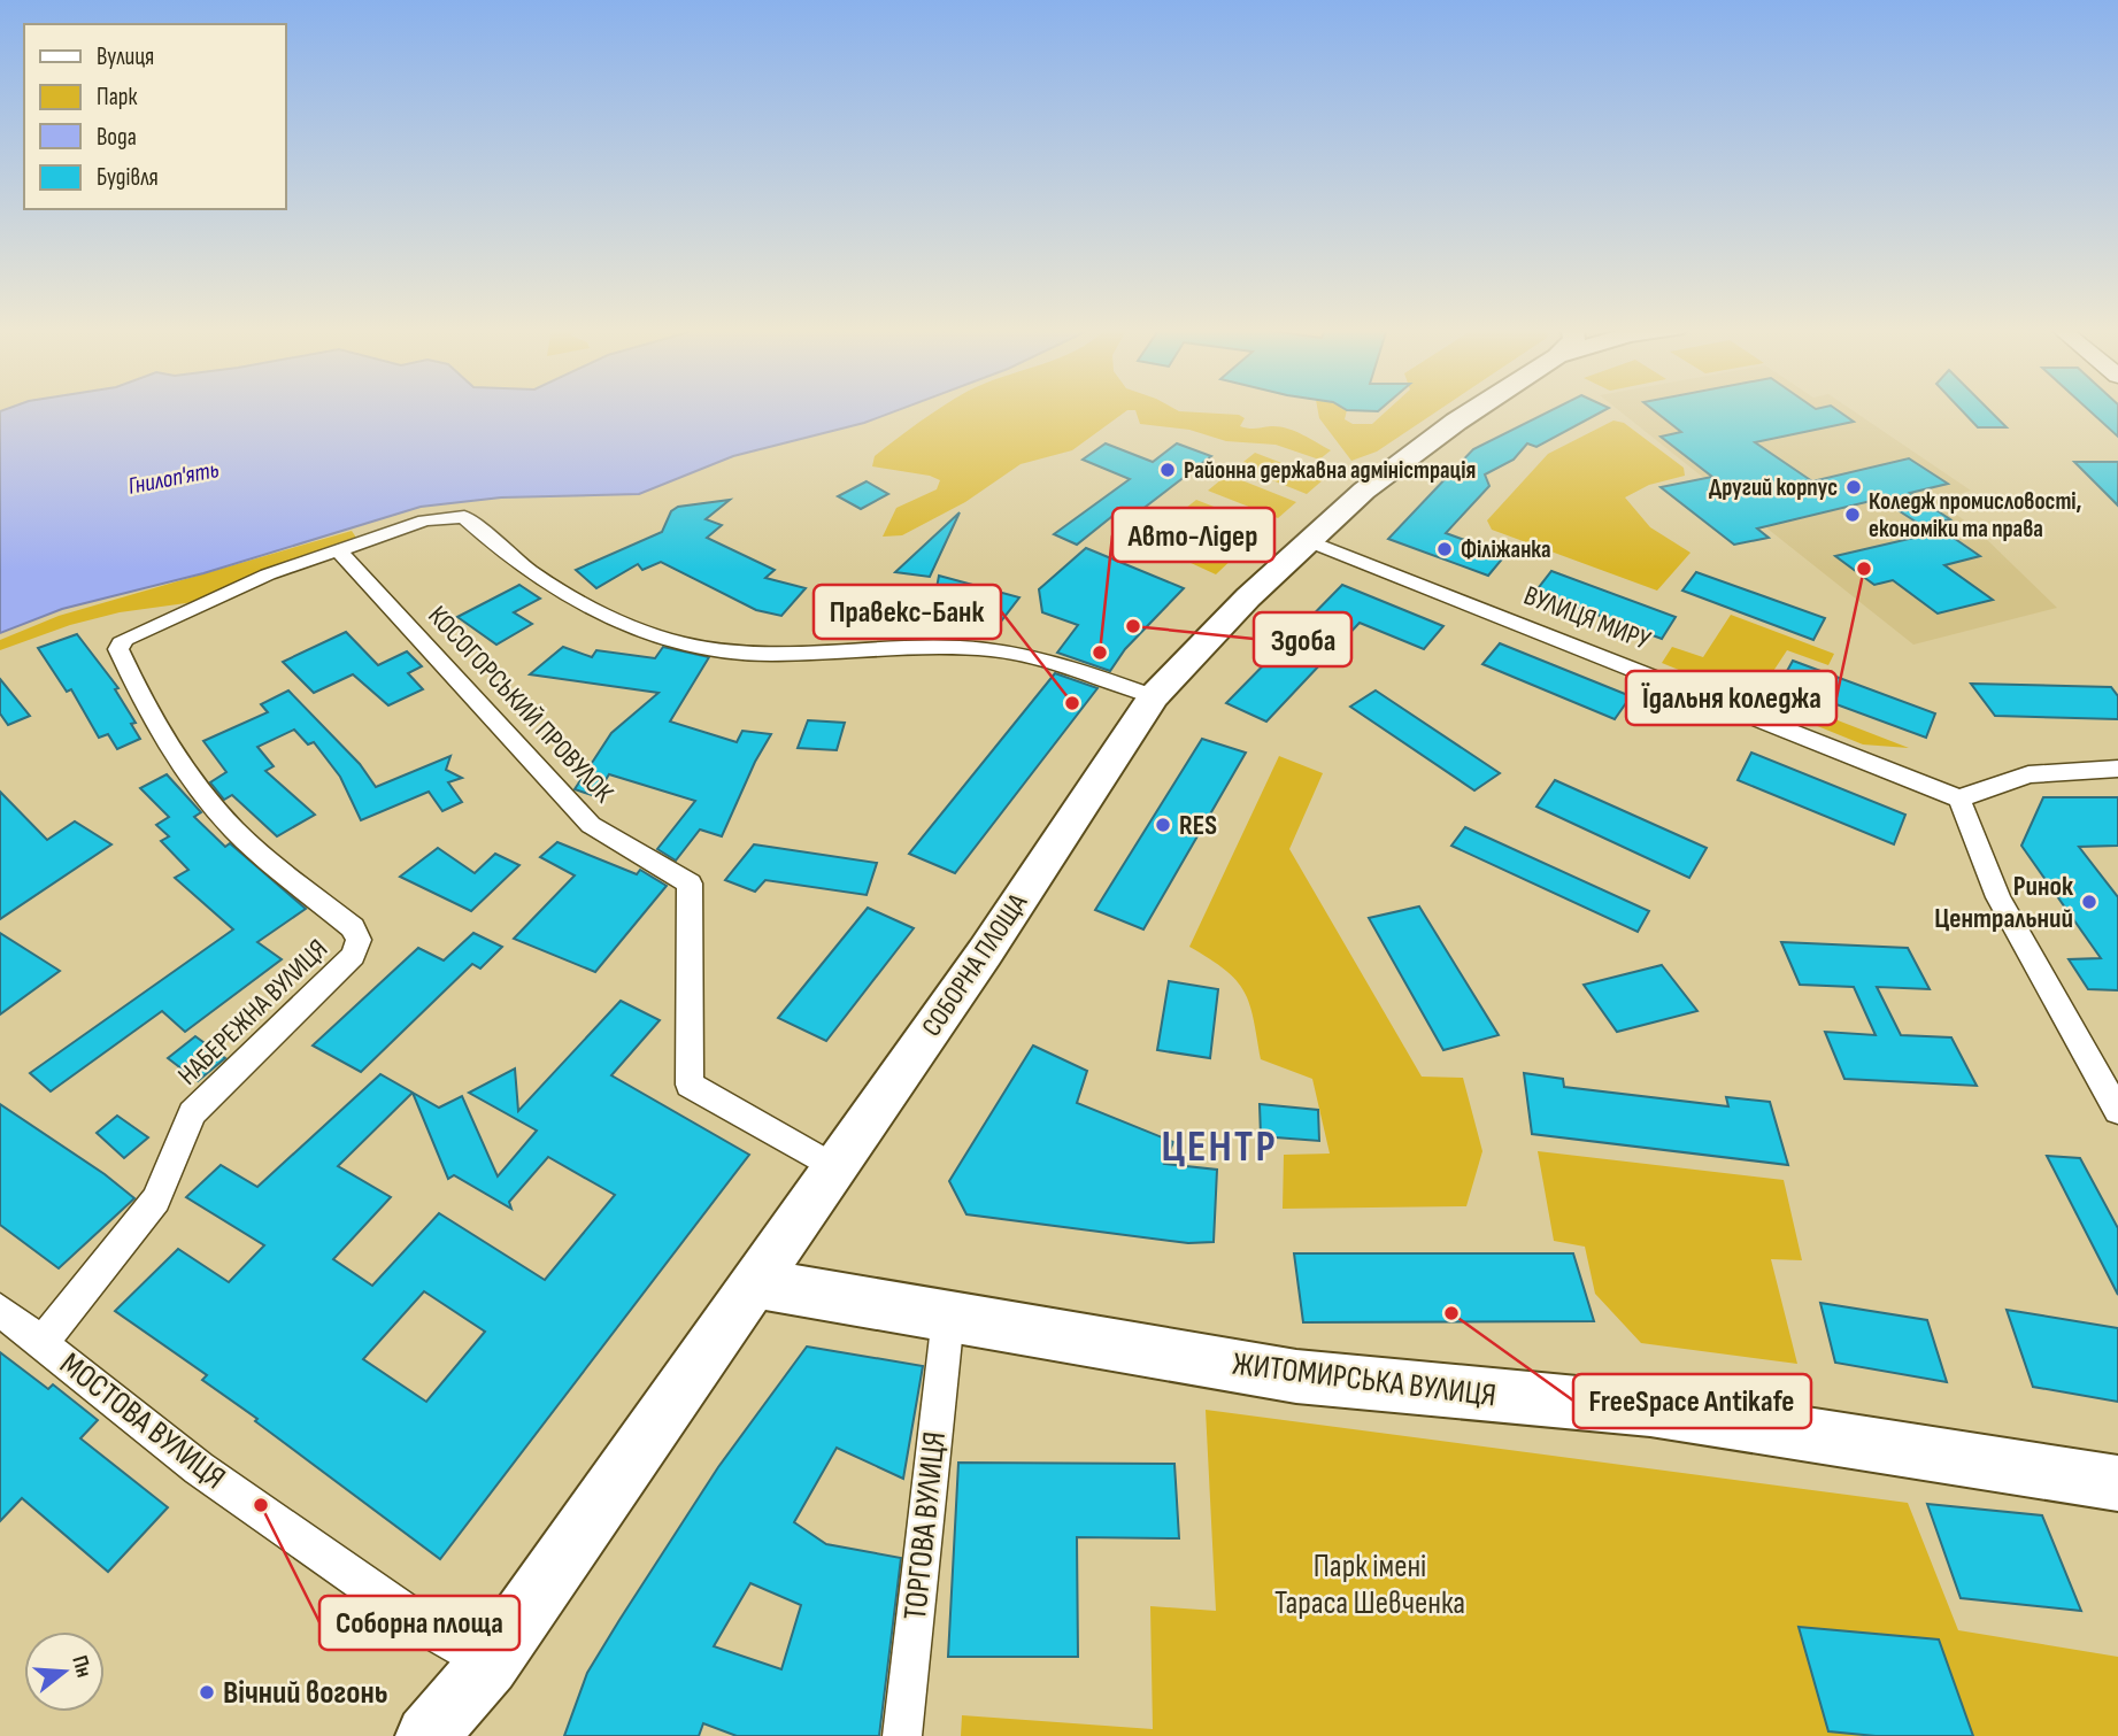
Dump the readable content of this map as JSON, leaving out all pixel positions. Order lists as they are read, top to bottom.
{
  "streets": {
    "main road": ["СОБОРНА ПЛОЩА", "ЖИТОМИРСЬКА ВУЛИЦЯ"],
    "street": [
      "ВУЛИЦЯ МИРУ",
      "КОСОГОРСЬКИЙ ПРОВУЛОК",
      "НАБЕРЕЖНА ВУЛИЦЯ",
      "МОСТОВА ВУЛИЦЯ",
      "ТОРГОВА ВУЛИЦЯ"
    ]
  },
  "crossings": [
    ["ВУЛИЦЯ МИРУ", "СОБОРНА ПЛОЩА"],
    ["КОСОГОРСЬКИЙ ПРОВУЛОК", "СОБОРНА ПЛОЩА"],
    ["КОСОГОРСЬКИЙ ПРОВУЛОК", "НАБЕРЕЖНА ВУЛИЦЯ"],
    ["СОБОРНА ПЛОЩА", "ЖИТОМИРСЬКА ВУЛИЦЯ"],
    ["СОБОРНА ПЛОЩА", "МОСТОВА ВУЛИЦЯ"],
    ["НАБЕРЕЖНА ВУЛИЦЯ", "МОСТОВА ВУЛИЦЯ"],
    ["ЖИТОМИРСЬКА ВУЛИЦЯ", "ТОРГОВА ВУЛИЦЯ"]
  ],
  "districts": ["ЦЕНТР"],
  "water": ["Гнилоп'ять"],
  "parks": ["Парк імені Тараса Шевченка"],
  "places": [
    "Районна державна адміністрація",
    "Другий корпус",
    "Коледж промисловості, економіки та права",
    "Філіжанка",
    "Їдальня коледжа",
    "Здоба",
    "Авто-Лідер",
    "Правекс-Банк",
    "RES",
    "Ринок Центральний",
    "FreeSpace Antikafe",
    "Соборна площа",
    "Вічний вогонь"
  ],
  "legend": [
    "Вулиця",
    "Парк",
    "Вода",
    "Будівля"
  ],
  "north": "right"
}
